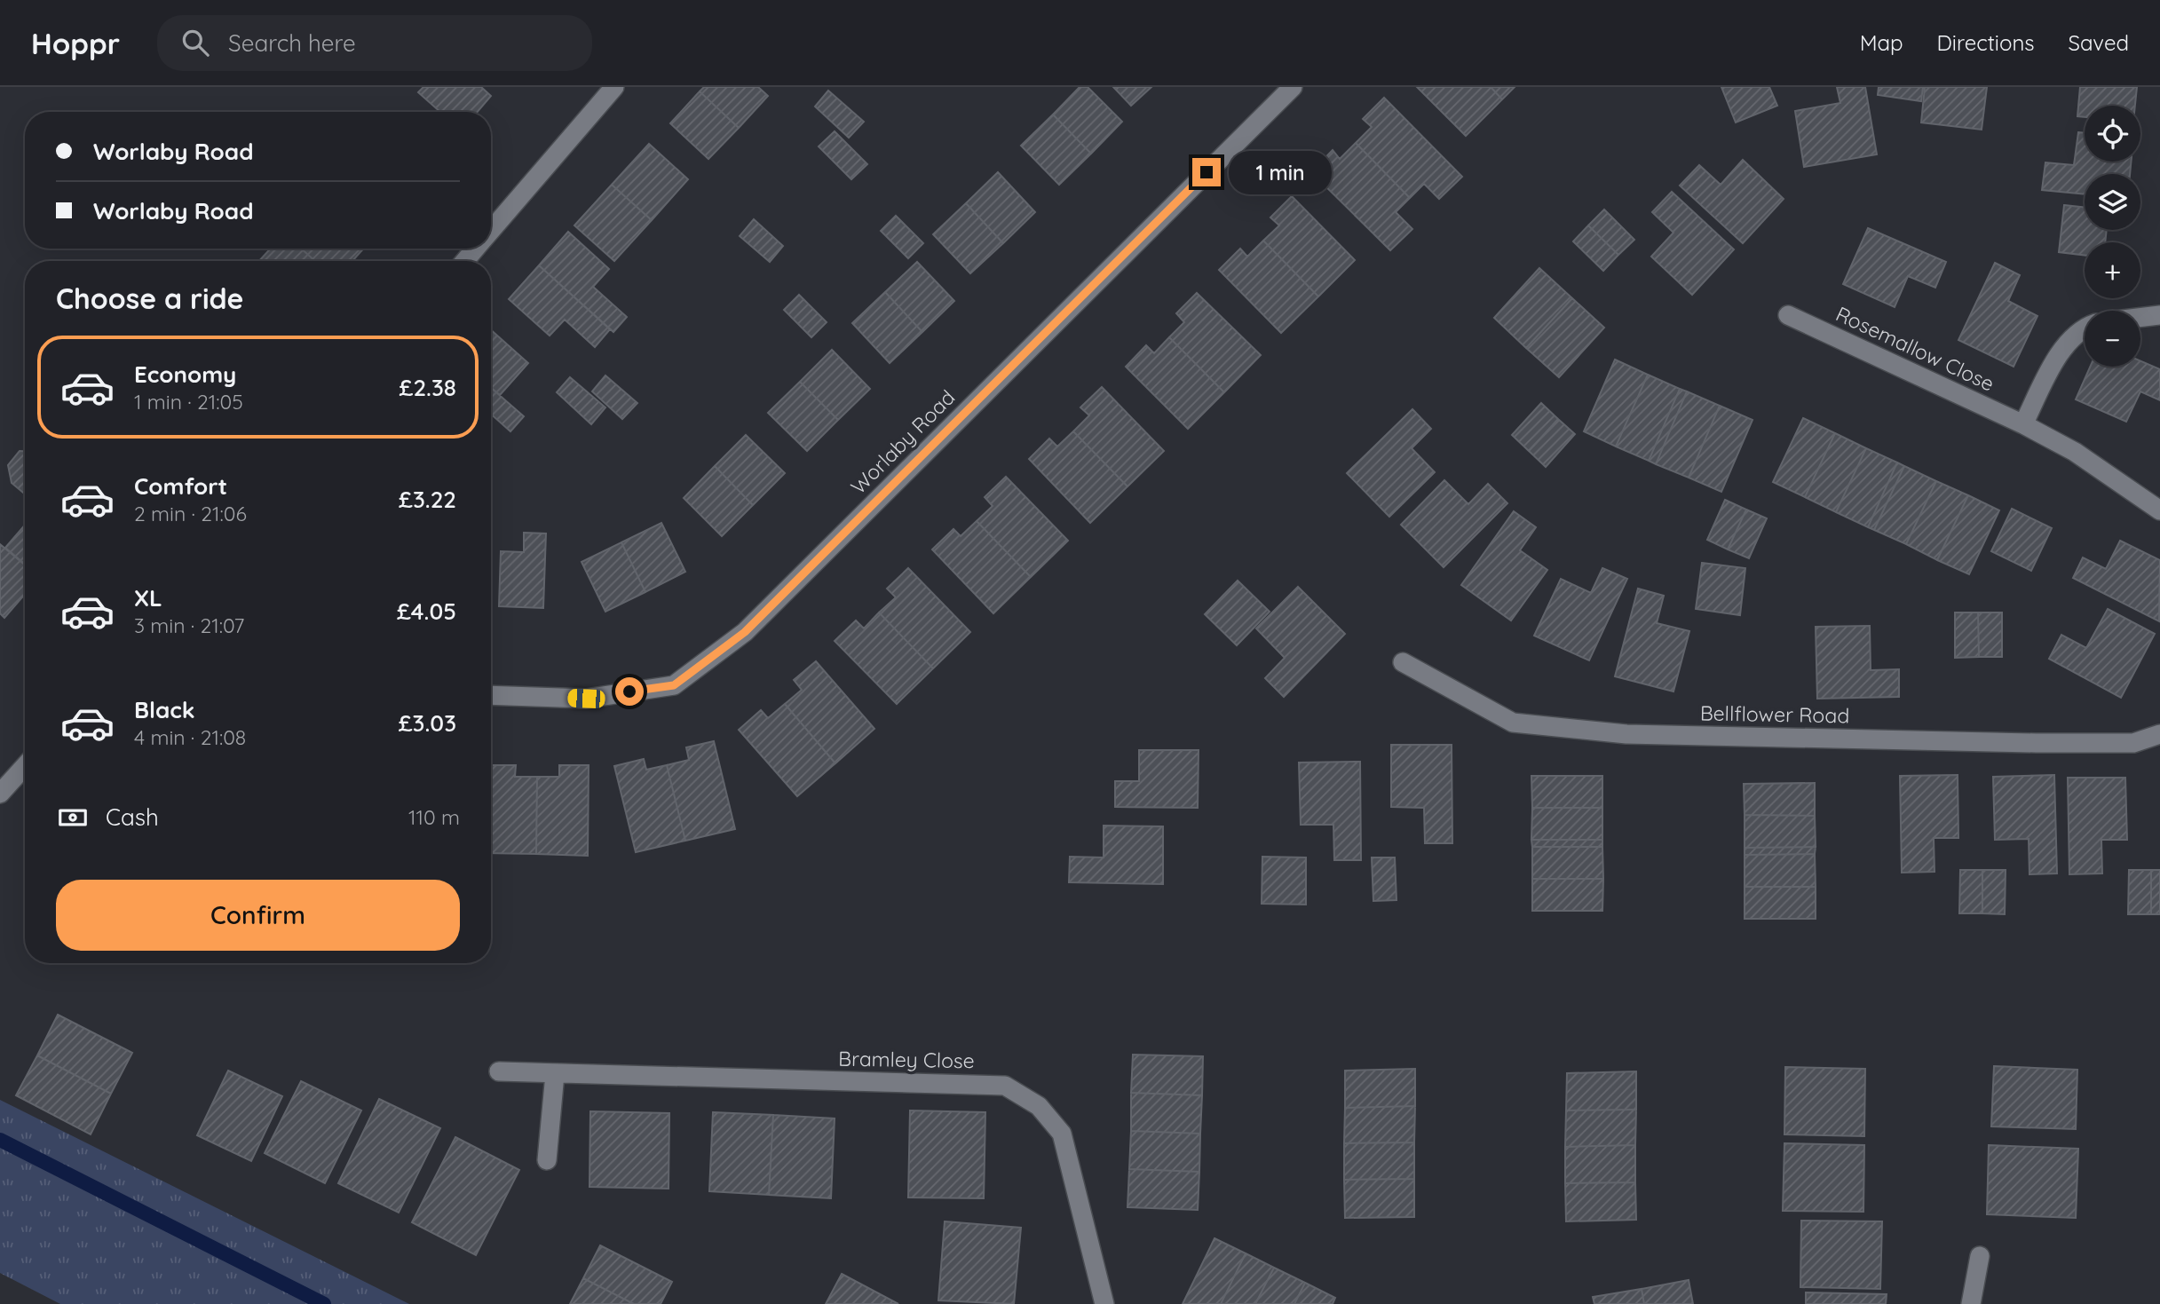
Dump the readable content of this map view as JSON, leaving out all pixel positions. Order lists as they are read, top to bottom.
{
  "streets": {
    "street": [
      "Rosemallow Close",
      "Worlaby Road",
      "Bellflower Road",
      "Bramley Close"
    ]
  },
  "page": {
    "header": "Hoppr",
    "search": "Search here",
    "nav": ["Map", "Directions", "Saved"],
    "map_buttons": ["+", "−"],
    "banner": ["Worlaby Road", "Worlaby Road"],
    "bubble": "1 min",
    "heading": "Choose a ride",
    "list": [
      {
        "name": "Economy",
        "note": "1 min · 21:05",
        "value": "£2.38"
      },
      {
        "name": "Comfort",
        "note": "2 min · 21:06",
        "value": "£3.22"
      },
      {
        "name": "XL",
        "note": "3 min · 21:07",
        "value": "£4.05"
      },
      {
        "name": "Black",
        "note": "4 min · 21:08",
        "value": "£3.03"
      }
    ],
    "pay": ["Cash", "110 m"],
    "buttons": "Confirm"
  }
}
